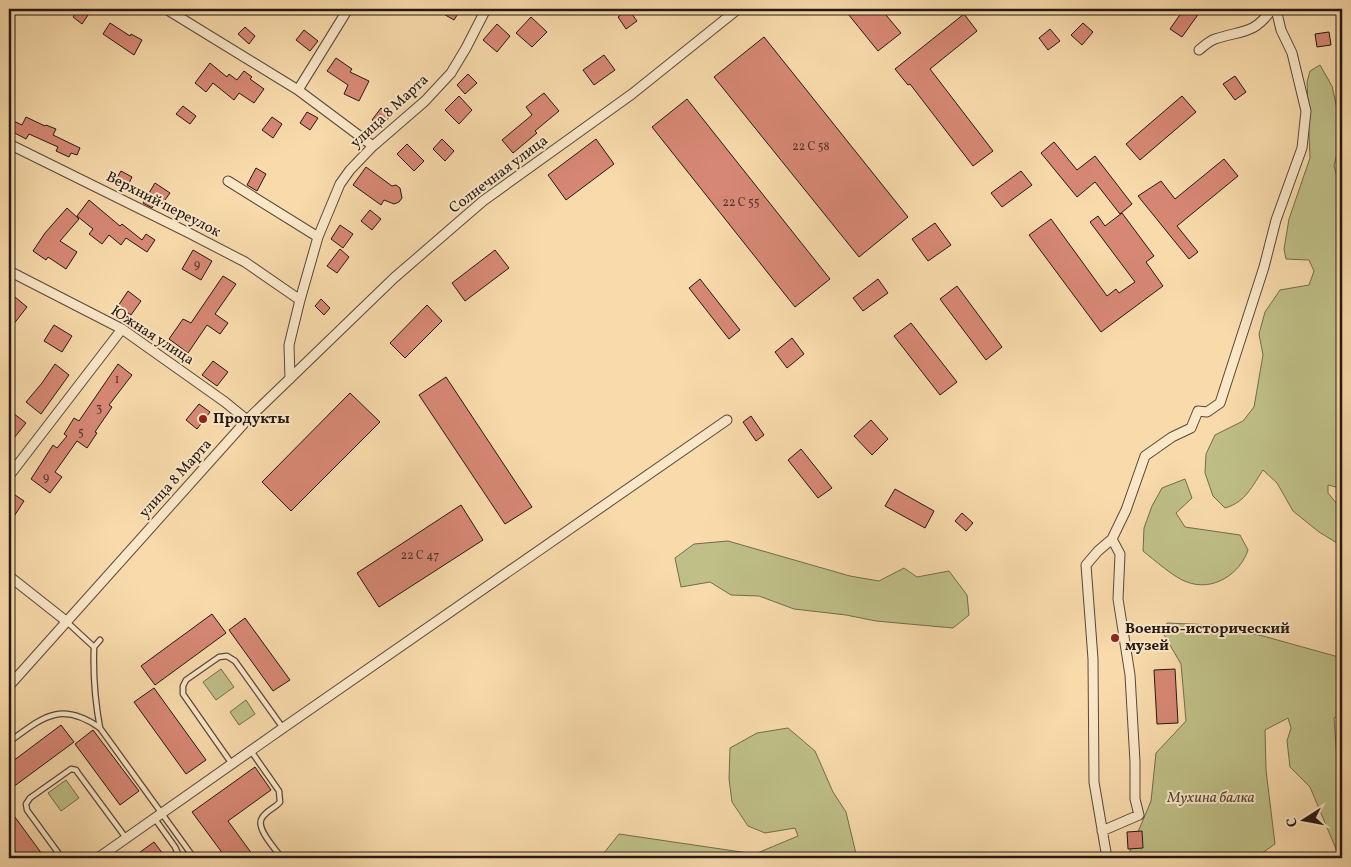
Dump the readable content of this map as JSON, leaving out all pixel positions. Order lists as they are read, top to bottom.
{
  "streets": {
    "street": [
      "улица 8 Марта",
      "Солнечная улица",
      "Верхний переулок",
      "Южная улица"
    ]
  },
  "crossings": [
    ["улица 8 Марта", "Солнечная улица"],
    ["улица 8 Марта", "Верхний переулок"],
    ["улица 8 Марта", "Южная улица"]
  ],
  "parks": ["Мухина балка"],
  "places": ["Продукты", "Военно-исторический музей"],
  "house_numbers": [
    "22 С 58",
    "22 С 55",
    "9",
    "1",
    "3",
    "5",
    "9",
    "22 С 47"
  ],
  "north": "left"
}
